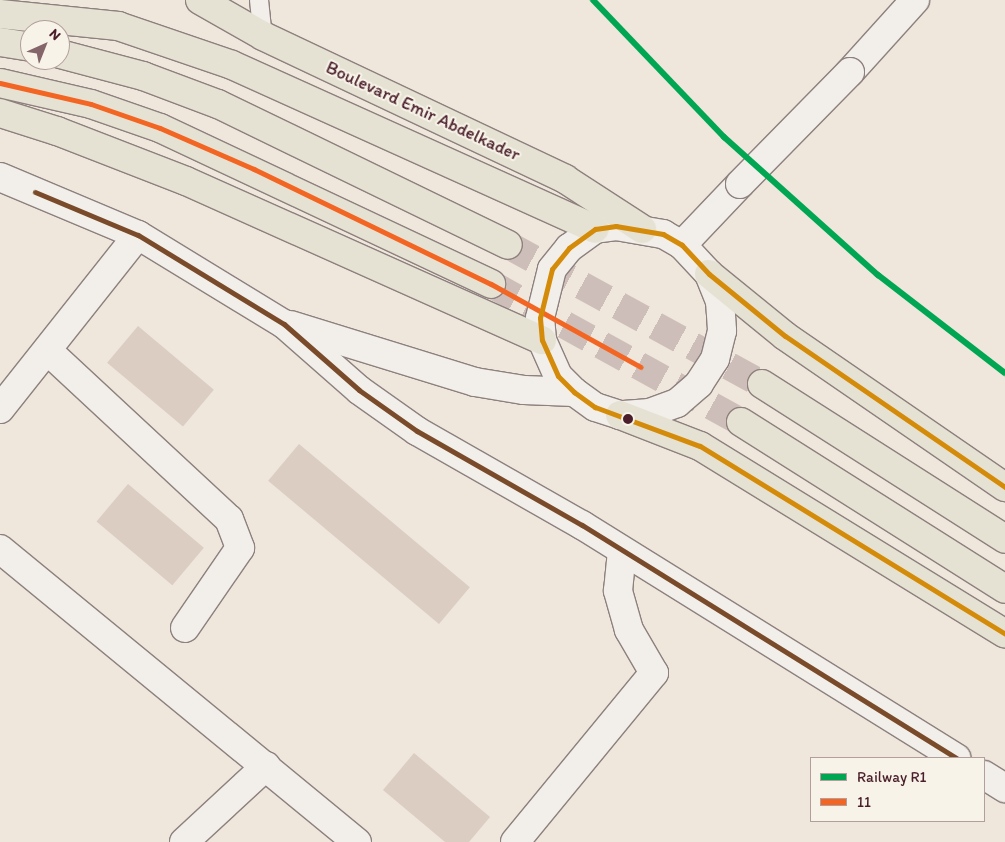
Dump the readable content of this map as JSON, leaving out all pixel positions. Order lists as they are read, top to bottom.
{
  "streets": {
    "main road": ["Boulevard Emir Abdelkader"]
  },
  "lines": ["rail line R1", "transit line 11"],
  "legend": ["Railway R1", "11"],
  "north": "top right"
}
